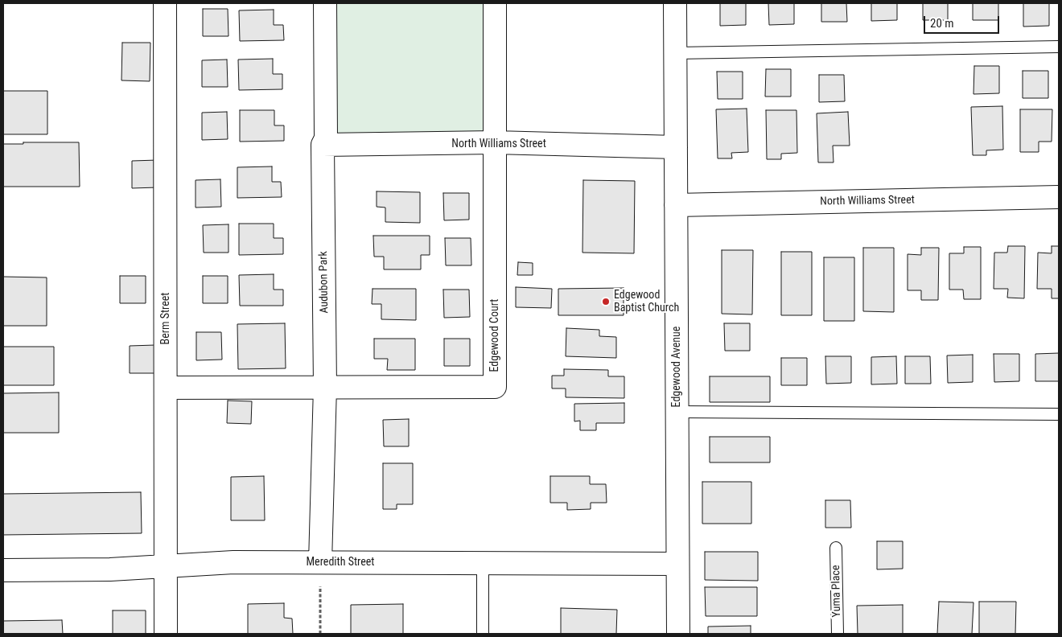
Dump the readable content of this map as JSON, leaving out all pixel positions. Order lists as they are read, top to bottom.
{
  "streets": {
    "street": [
      "North Williams Street",
      "Audubon Park",
      "Berm Street",
      "Edgewood Court",
      "Edgewood Avenue",
      "Meredith Street"
    ],
    "lane": ["Yuma Place"]
  },
  "crossings": [
    ["North Williams Street", "Audubon Park"],
    ["North Williams Street", "Edgewood Court"],
    ["North Williams Street", "Edgewood Avenue"],
    ["Audubon Park", "Edgewood Court"],
    ["Audubon Park", "Meredith Street"],
    ["Berm Street", "Edgewood Court"],
    ["Berm Street", "Meredith Street"],
    ["Edgewood Avenue", "Meredith Street"]
  ],
  "places": ["Edgewood Baptist Church"],
  "scale_bar": "20 m"
}
